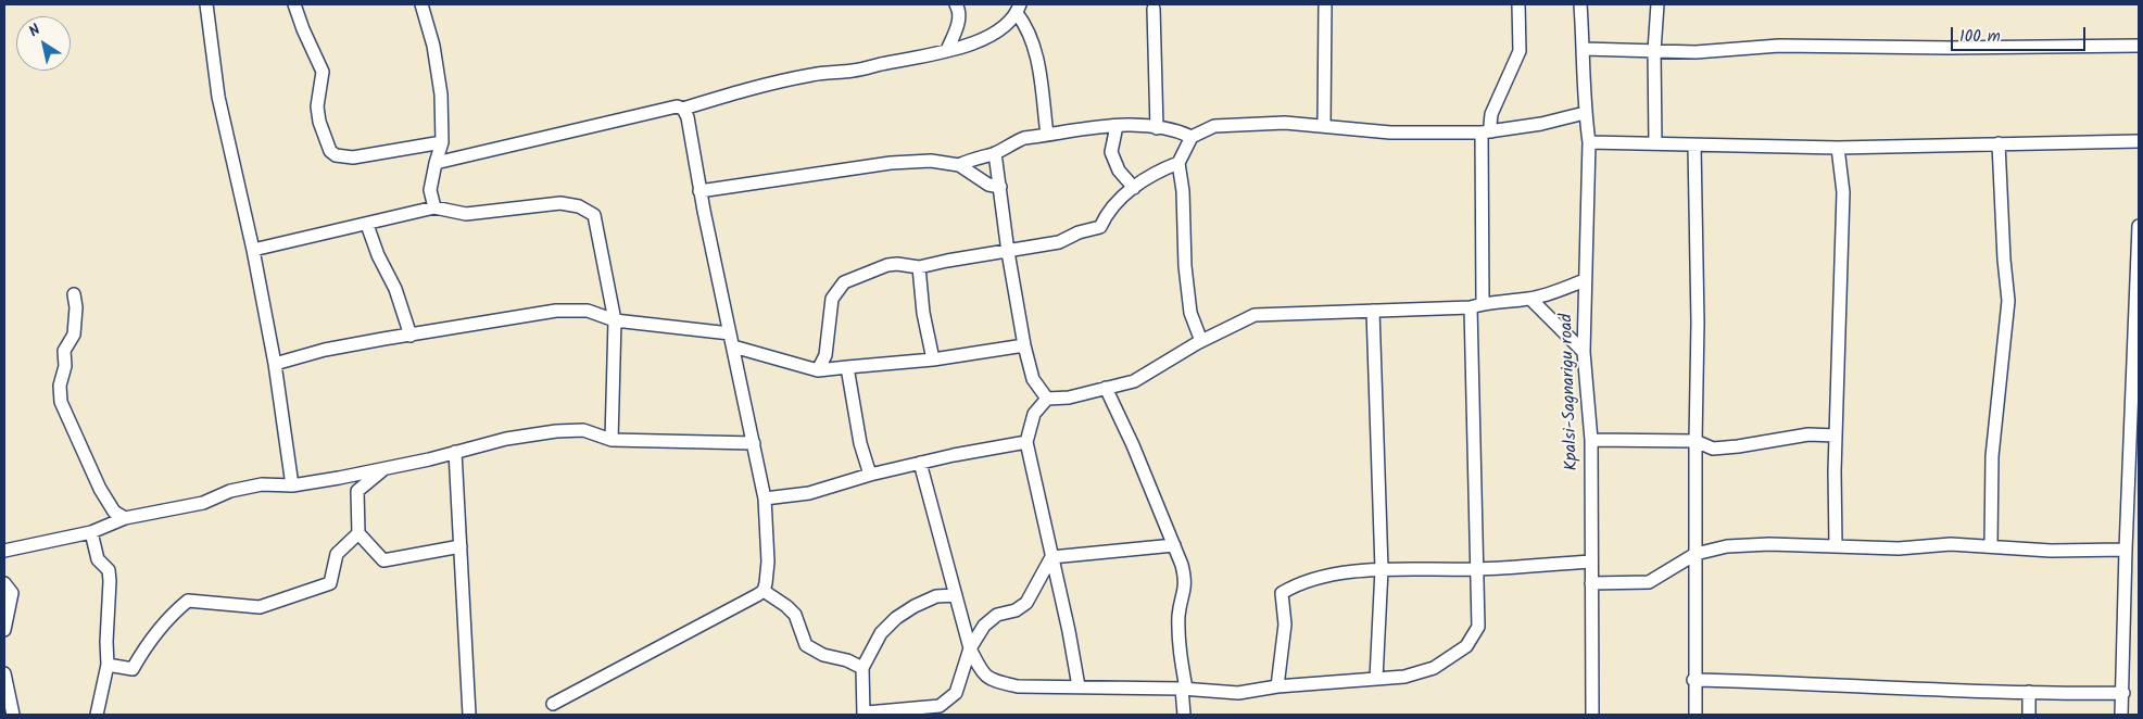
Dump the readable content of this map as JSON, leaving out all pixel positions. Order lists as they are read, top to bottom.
{
  "streets": {
    "street": ["Kpalsi-Sagnarigu road"]
  },
  "scale_bar": "100 m",
  "north": "top left"
}
